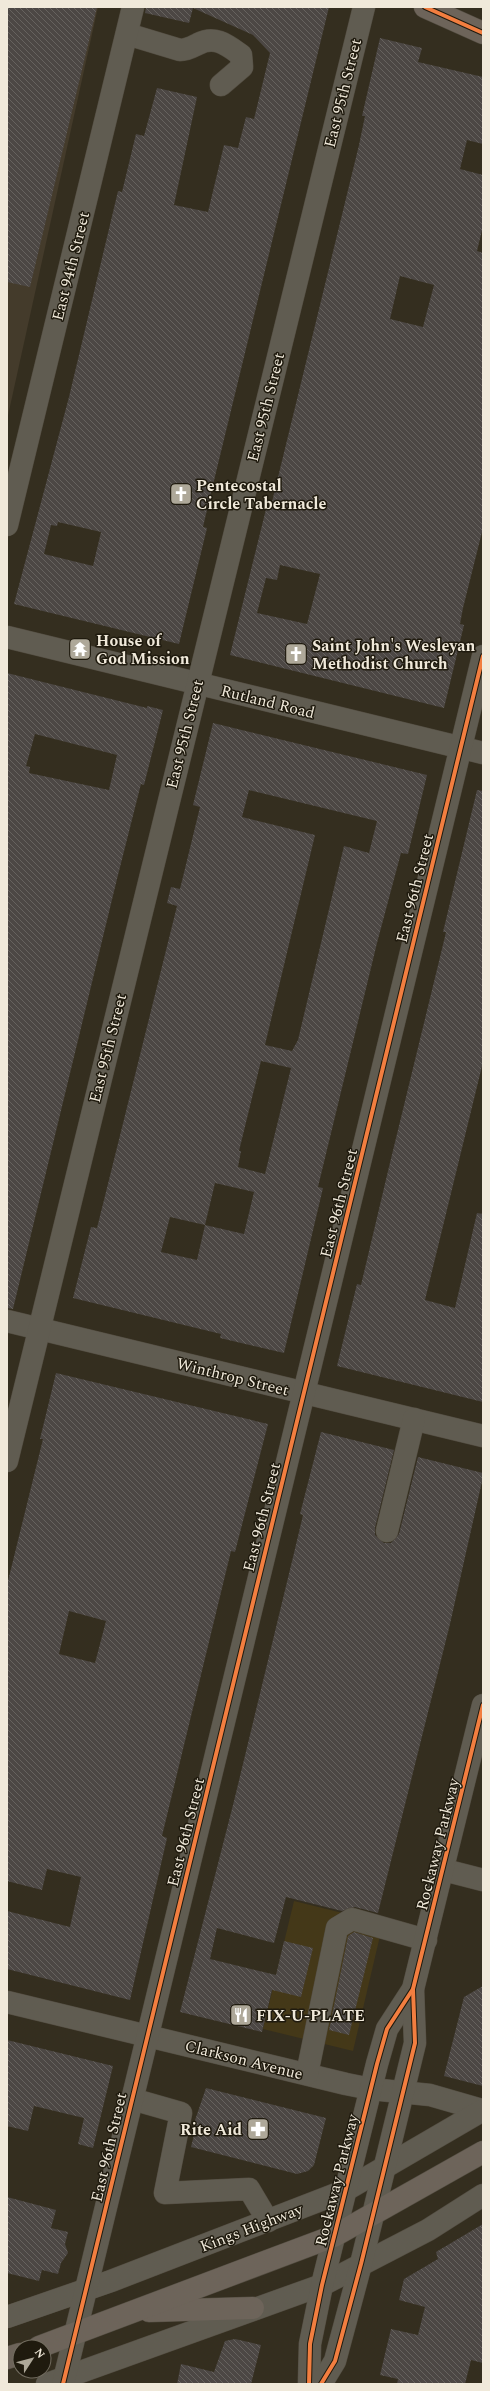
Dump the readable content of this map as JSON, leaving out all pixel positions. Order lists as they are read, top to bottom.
{
  "streets": {
    "street": [
      "East 95th Street",
      "East 94th Street",
      "Rutland Road",
      "East 96th Street",
      "Winthrop Street",
      "Rockaway Parkway",
      "Clarkson Avenue",
      "Kings Highway"
    ]
  },
  "crossings": [
    ["East 95th Street", "Rutland Road"],
    ["East 95th Street", "Winthrop Street"],
    ["Rutland Road", "East 96th Street"],
    ["East 96th Street", "Winthrop Street"],
    ["East 96th Street", "Clarkson Avenue"],
    ["East 96th Street", "Kings Highway"],
    ["Rockaway Parkway", "Clarkson Avenue"],
    ["Rockaway Parkway", "Kings Highway"],
    ["Clarkson Avenue", "Kings Highway"]
  ],
  "places": {
    "church": ["Pentecostal Circle Tabernacle", "Saint John's Wesleyan Methodist Church"],
    "temple": ["House of God Mission"],
    "restaurant": ["FIX-U-PLATE"],
    "pharmacy": ["Rite Aid"]
  },
  "north": "top right"
}
